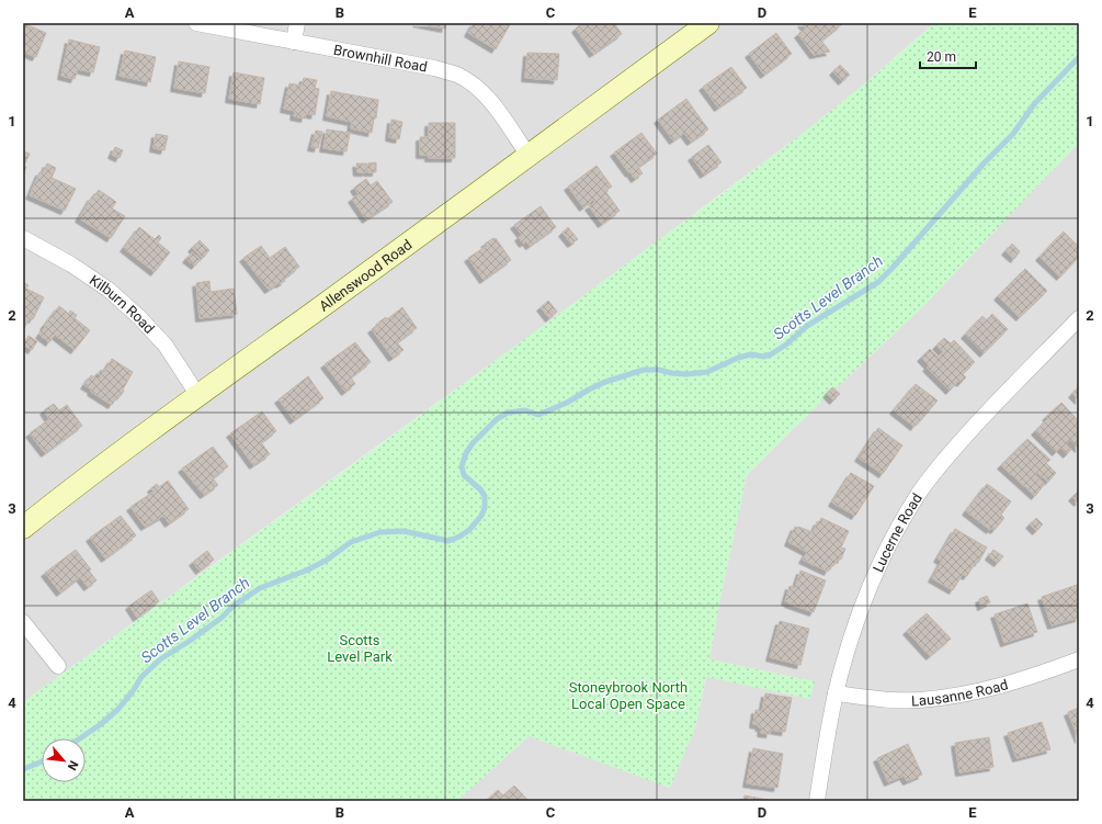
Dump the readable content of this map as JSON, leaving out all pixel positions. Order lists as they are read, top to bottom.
{
  "streets": {
    "street": [
      "Brownhill Road",
      "Allenswood Road",
      "Kilburn Road",
      "Lucerne Road",
      "Lausanne Road"
    ]
  },
  "crossings": [
    ["Brownhill Road", "Allenswood Road"],
    ["Allenswood Road", "Kilburn Road"],
    ["Lucerne Road", "Lausanne Road"]
  ],
  "water": ["Scotts Level Branch"],
  "parks": ["Scotts Level Park", "Stoneybrook North Local Open Space"],
  "scale_bar": "20 m",
  "north": "bottom right",
  "grid": {
    "columns": [
      "A",
      "B",
      "C",
      "D",
      "E"
    ],
    "rows": [
      "1",
      "2",
      "3",
      "4"
    ]
  }
}
